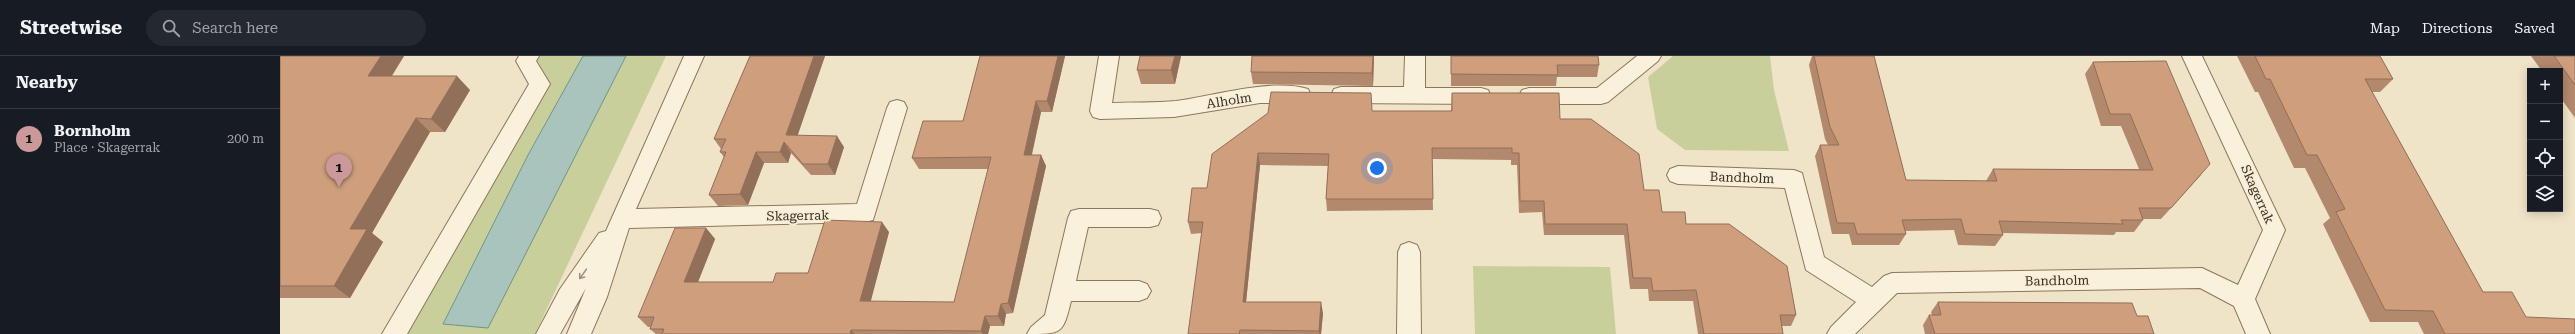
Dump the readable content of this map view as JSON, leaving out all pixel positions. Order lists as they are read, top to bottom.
{
  "streets": {
    "street": ["Alholm", "Bandholm", "Skagerrak"]
  },
  "crossings": [
    ["Bandholm", "Skagerrak"]
  ],
  "page": {
    "header": "Streetwise",
    "search": "Search here",
    "nav": ["Map", "Directions", "Saved"],
    "heading": "Nearby",
    "map_buttons": ["+", "−"],
    "list": [
      {
        "mark": "1",
        "name": "Bornholm",
        "note": "Place · Skagerrak",
        "value": "200 m"
      }
    ],
    "pins": "1"
  }
}
